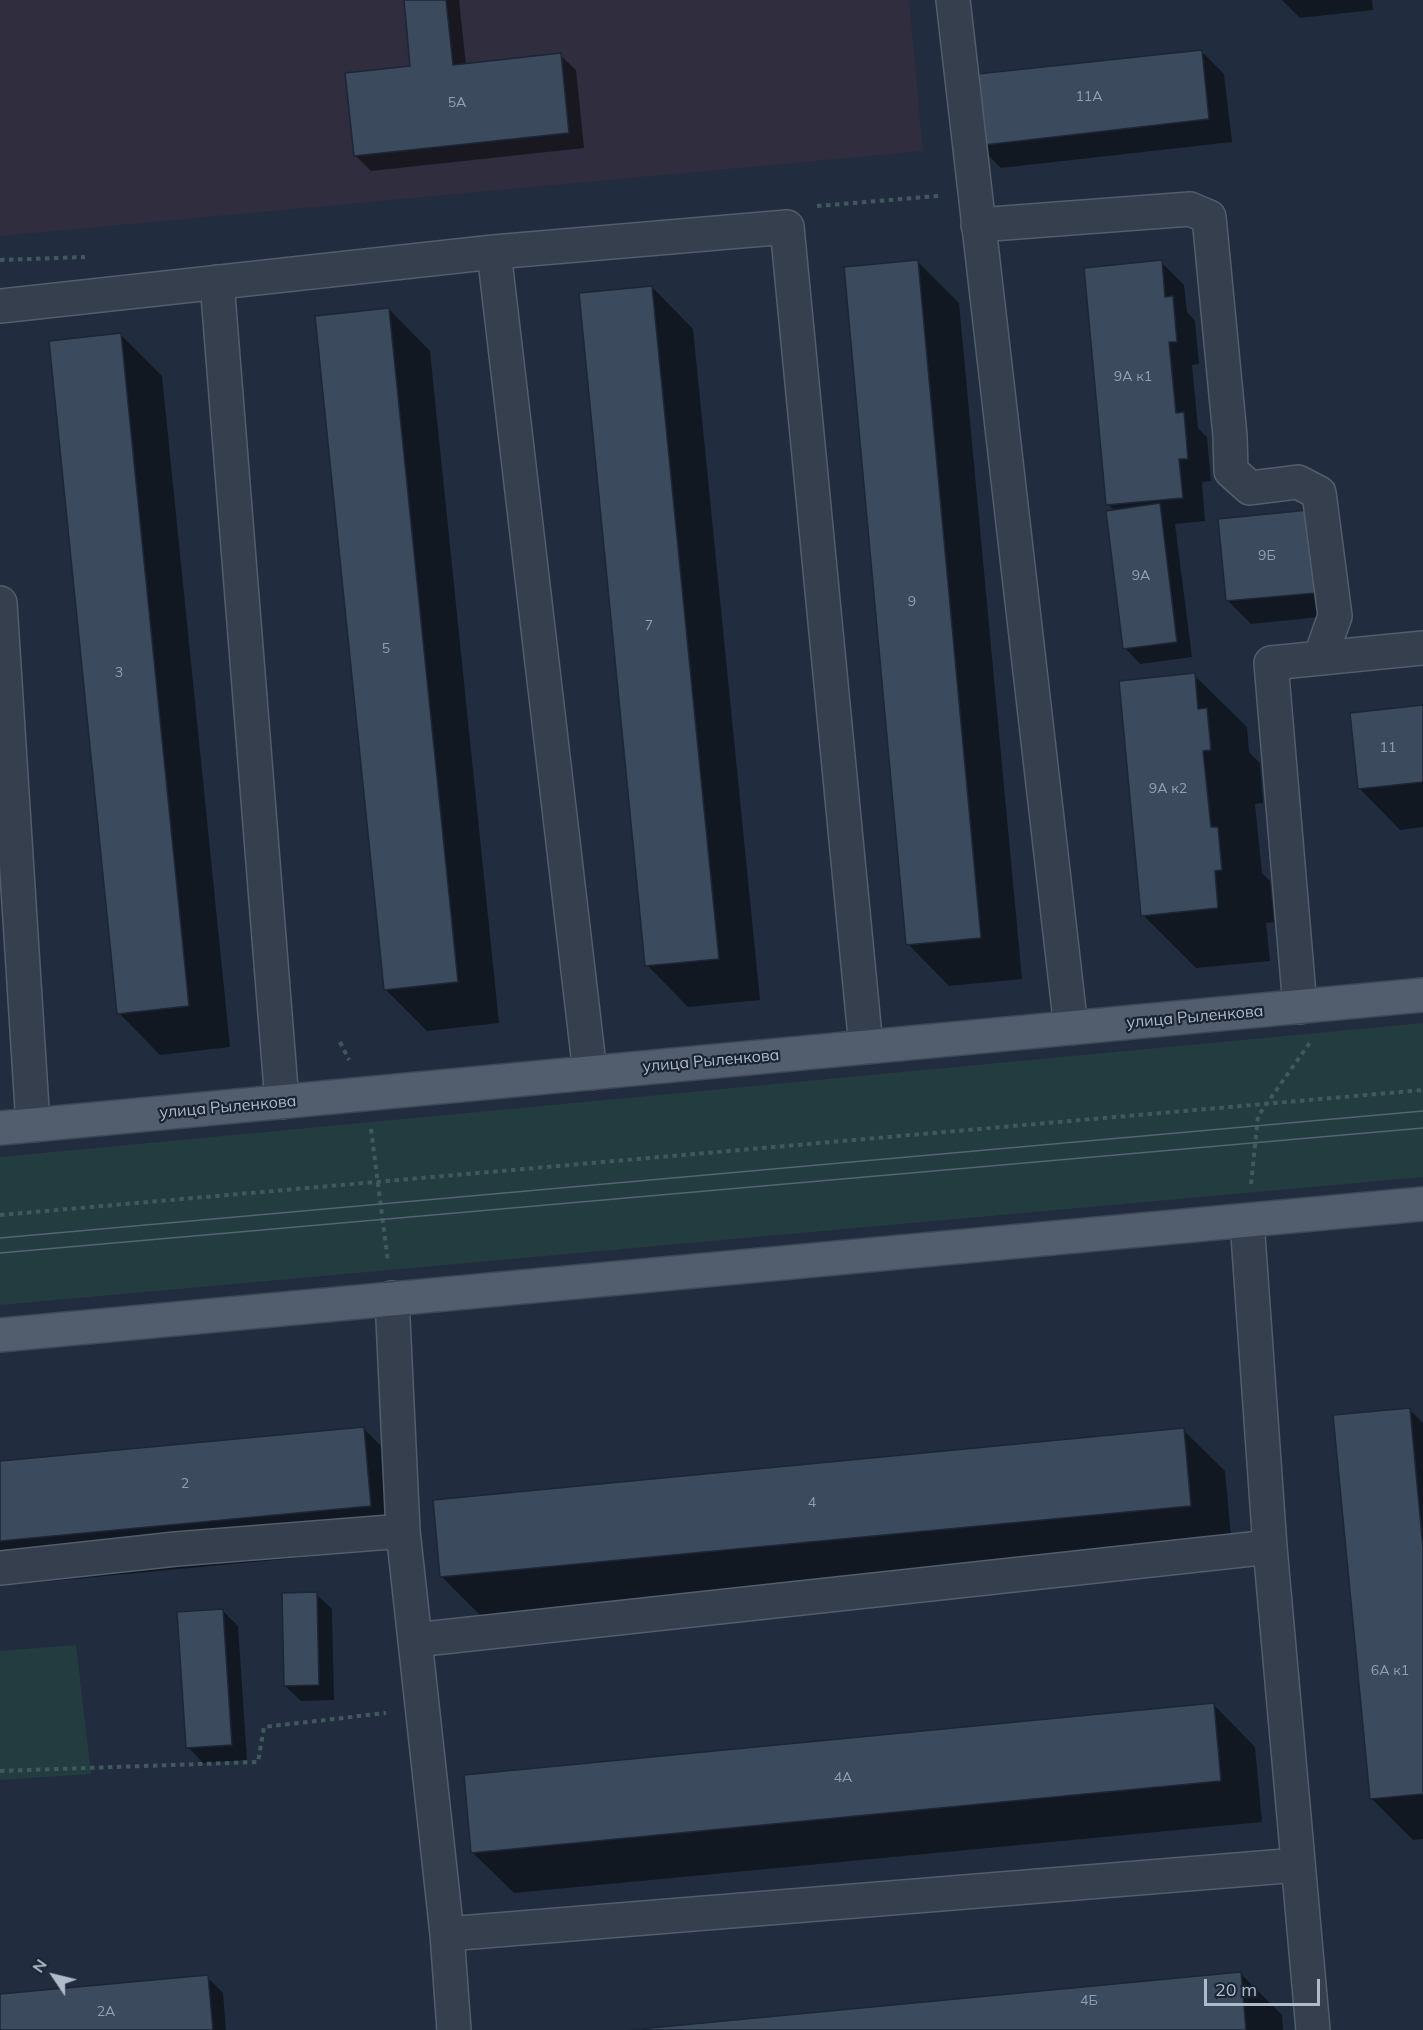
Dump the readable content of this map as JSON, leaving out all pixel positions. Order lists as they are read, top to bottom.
{
  "streets": {
    "main road": ["улица Рыленкова"]
  },
  "house_numbers": [
    "11А",
    "5А",
    "9А к1",
    "9Б",
    "9А",
    "9",
    "7",
    "5",
    "3",
    "11",
    "9А к2",
    "2",
    "4",
    "6А к1",
    "4А",
    "4Б",
    "2А"
  ],
  "scale_bar": "20 m",
  "north": "top left"
}
